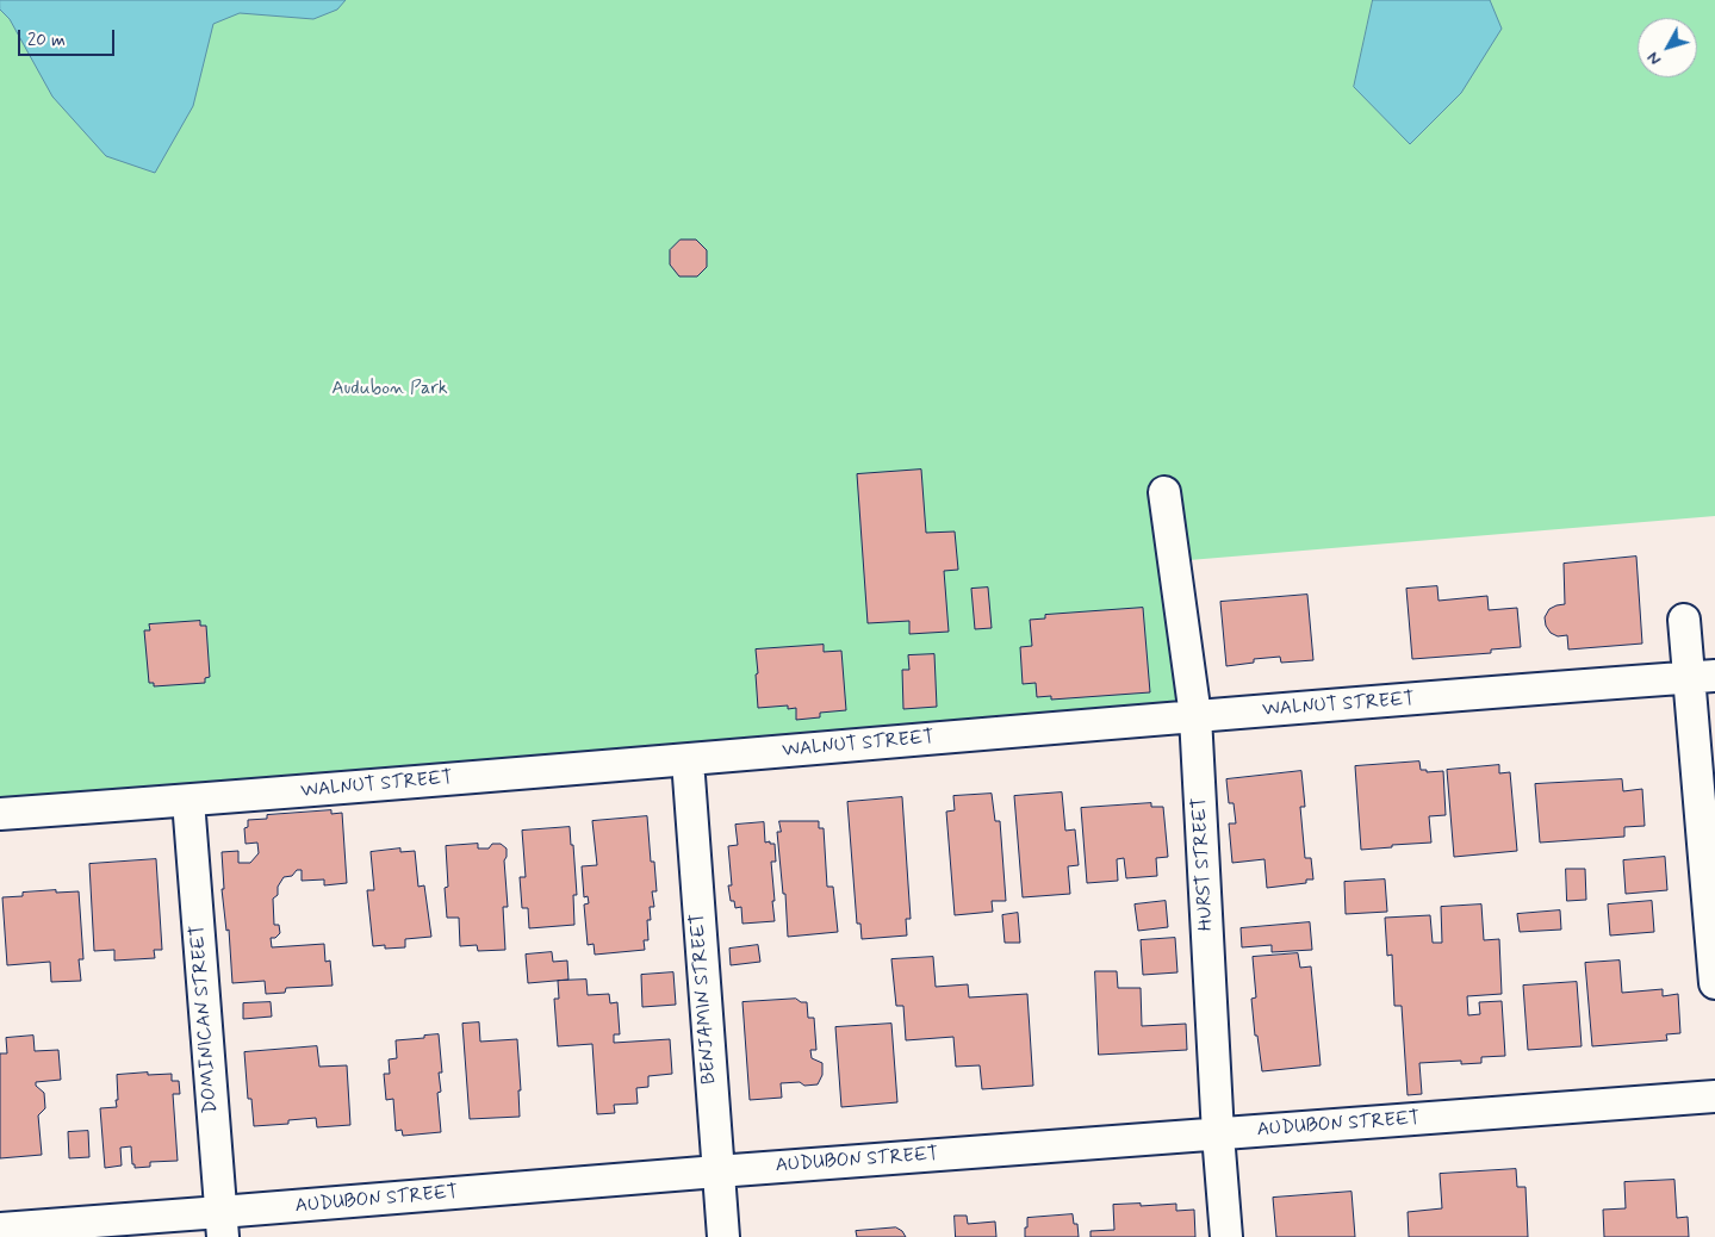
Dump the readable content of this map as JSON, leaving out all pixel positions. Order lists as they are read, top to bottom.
{
  "streets": {
    "street": [
      "WALNUT STREET",
      "HURST STREET",
      "BENJAMIN STREET",
      "DOMINICAN STREET",
      "AUDUBON STREET"
    ]
  },
  "crossings": [
    ["WALNUT STREET", "HURST STREET"],
    ["WALNUT STREET", "BENJAMIN STREET"],
    ["WALNUT STREET", "DOMINICAN STREET"],
    ["HURST STREET", "AUDUBON STREET"],
    ["BENJAMIN STREET", "AUDUBON STREET"],
    ["DOMINICAN STREET", "AUDUBON STREET"]
  ],
  "parks": ["Audubon Park"],
  "scale_bar": "20 m",
  "north": "bottom left"
}
